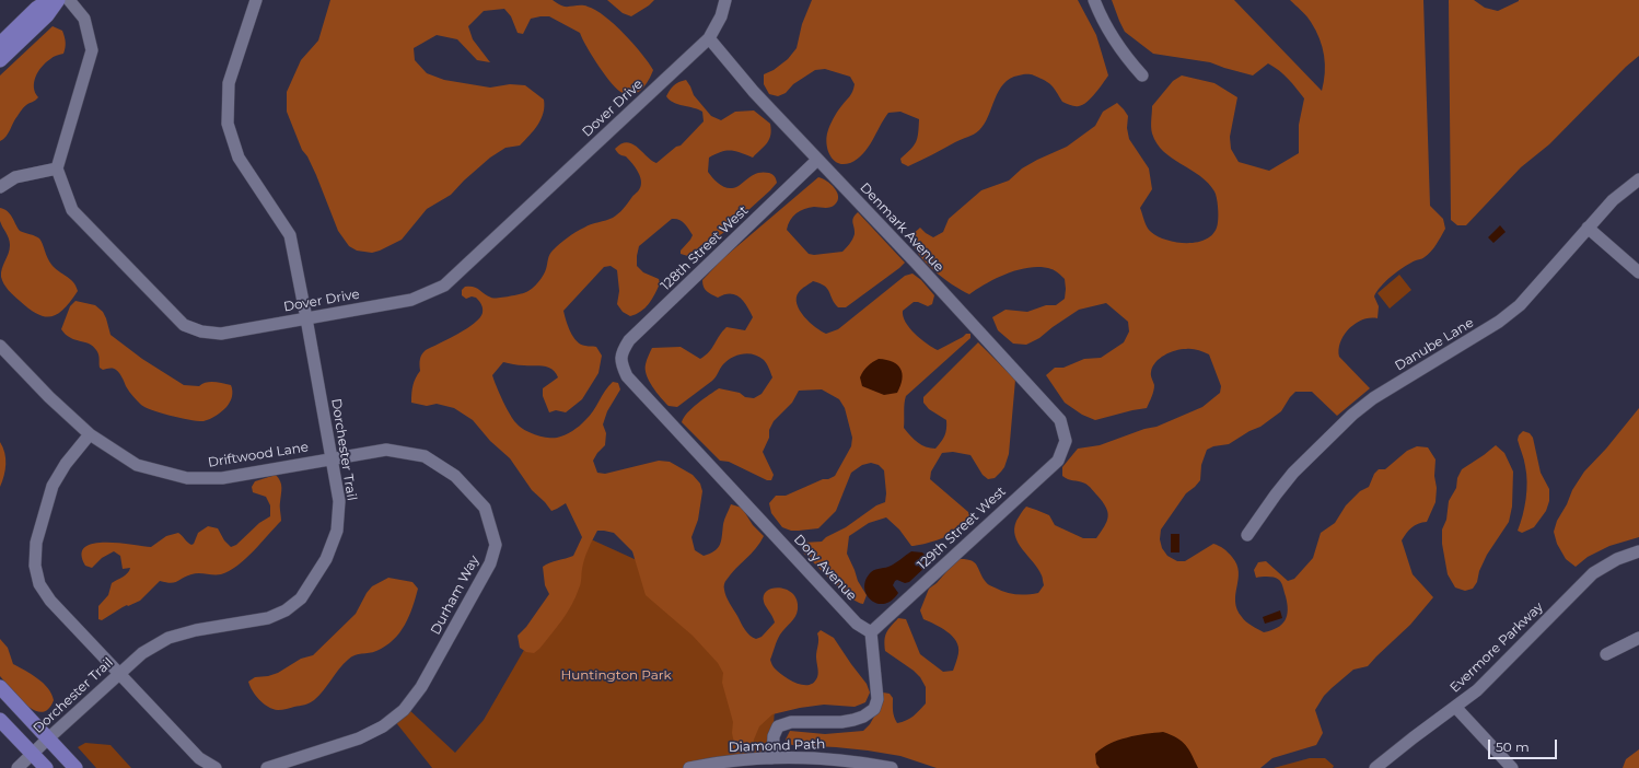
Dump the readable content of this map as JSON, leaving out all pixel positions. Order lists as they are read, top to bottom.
{
  "streets": {
    "street": [
      "Dover Drive",
      "Denmark Avenue",
      "128th Street West",
      "Danube Lane",
      "Dorchester Trail",
      "Driftwood Lane",
      "129th Street West",
      "Dory Avenue",
      "Durham Way",
      "Evermore Parkway",
      "Diamond Path"
    ]
  },
  "crossings": [
    ["Dover Drive", "Denmark Avenue"],
    ["Dover Drive", "Dorchester Trail"],
    ["Denmark Avenue", "128th Street West"],
    ["Denmark Avenue", "129th Street West"],
    ["128th Street West", "Dory Avenue"],
    ["Dorchester Trail", "Driftwood Lane"],
    ["Dorchester Trail", "Durham Way"],
    ["Driftwood Lane", "Durham Way"],
    ["129th Street West", "Dory Avenue"]
  ],
  "parks": ["Huntington Park"],
  "scale_bar": "50 m"
}
